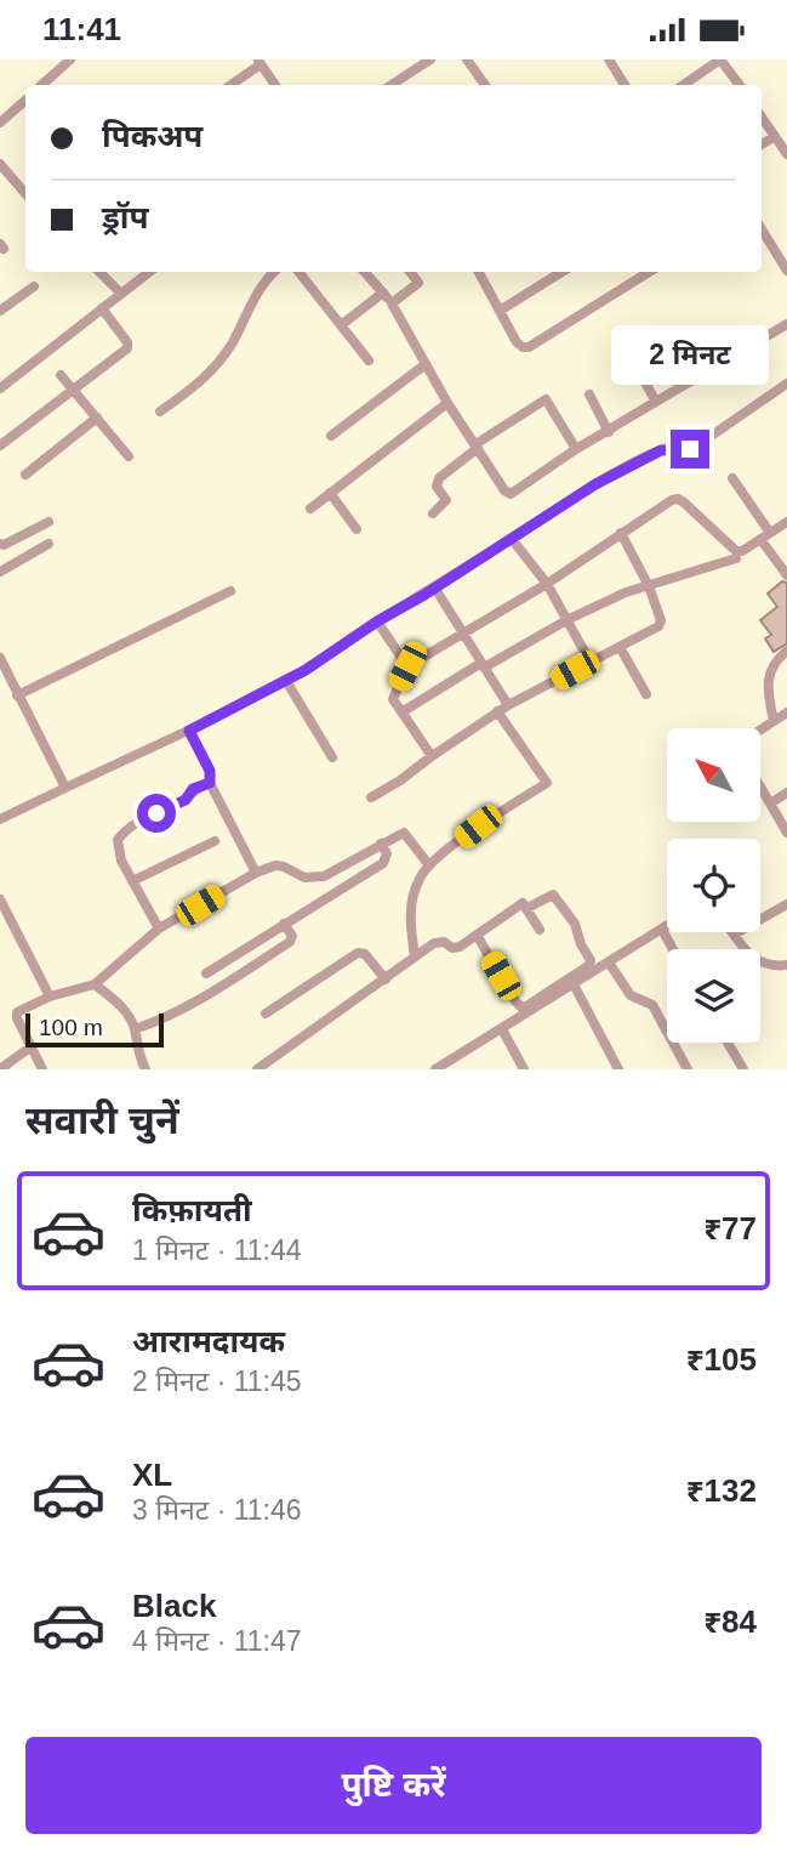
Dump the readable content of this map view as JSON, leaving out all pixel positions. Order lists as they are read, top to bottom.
{
  "scale_bar": "100 m",
  "north": "top left",
  "page": {
    "status": "11:41",
    "banner": ["पिकअप", "ड्रॉप"],
    "bubble": "2 मिनट",
    "scale": "100 m",
    "heading": "सवारी चुनें",
    "list": [
      {
        "name": "किफ़ायती",
        "note": "1 मिनट · 11:44",
        "value": "₹77"
      },
      {
        "name": "आरामदायक",
        "note": "2 मिनट · 11:45",
        "value": "₹105"
      },
      {
        "name": "XL",
        "note": "3 मिनट · 11:46",
        "value": "₹132"
      },
      {
        "name": "Black",
        "note": "4 मिनट · 11:47",
        "value": "₹84"
      }
    ],
    "buttons": "पुष्टि करें"
  }
}
